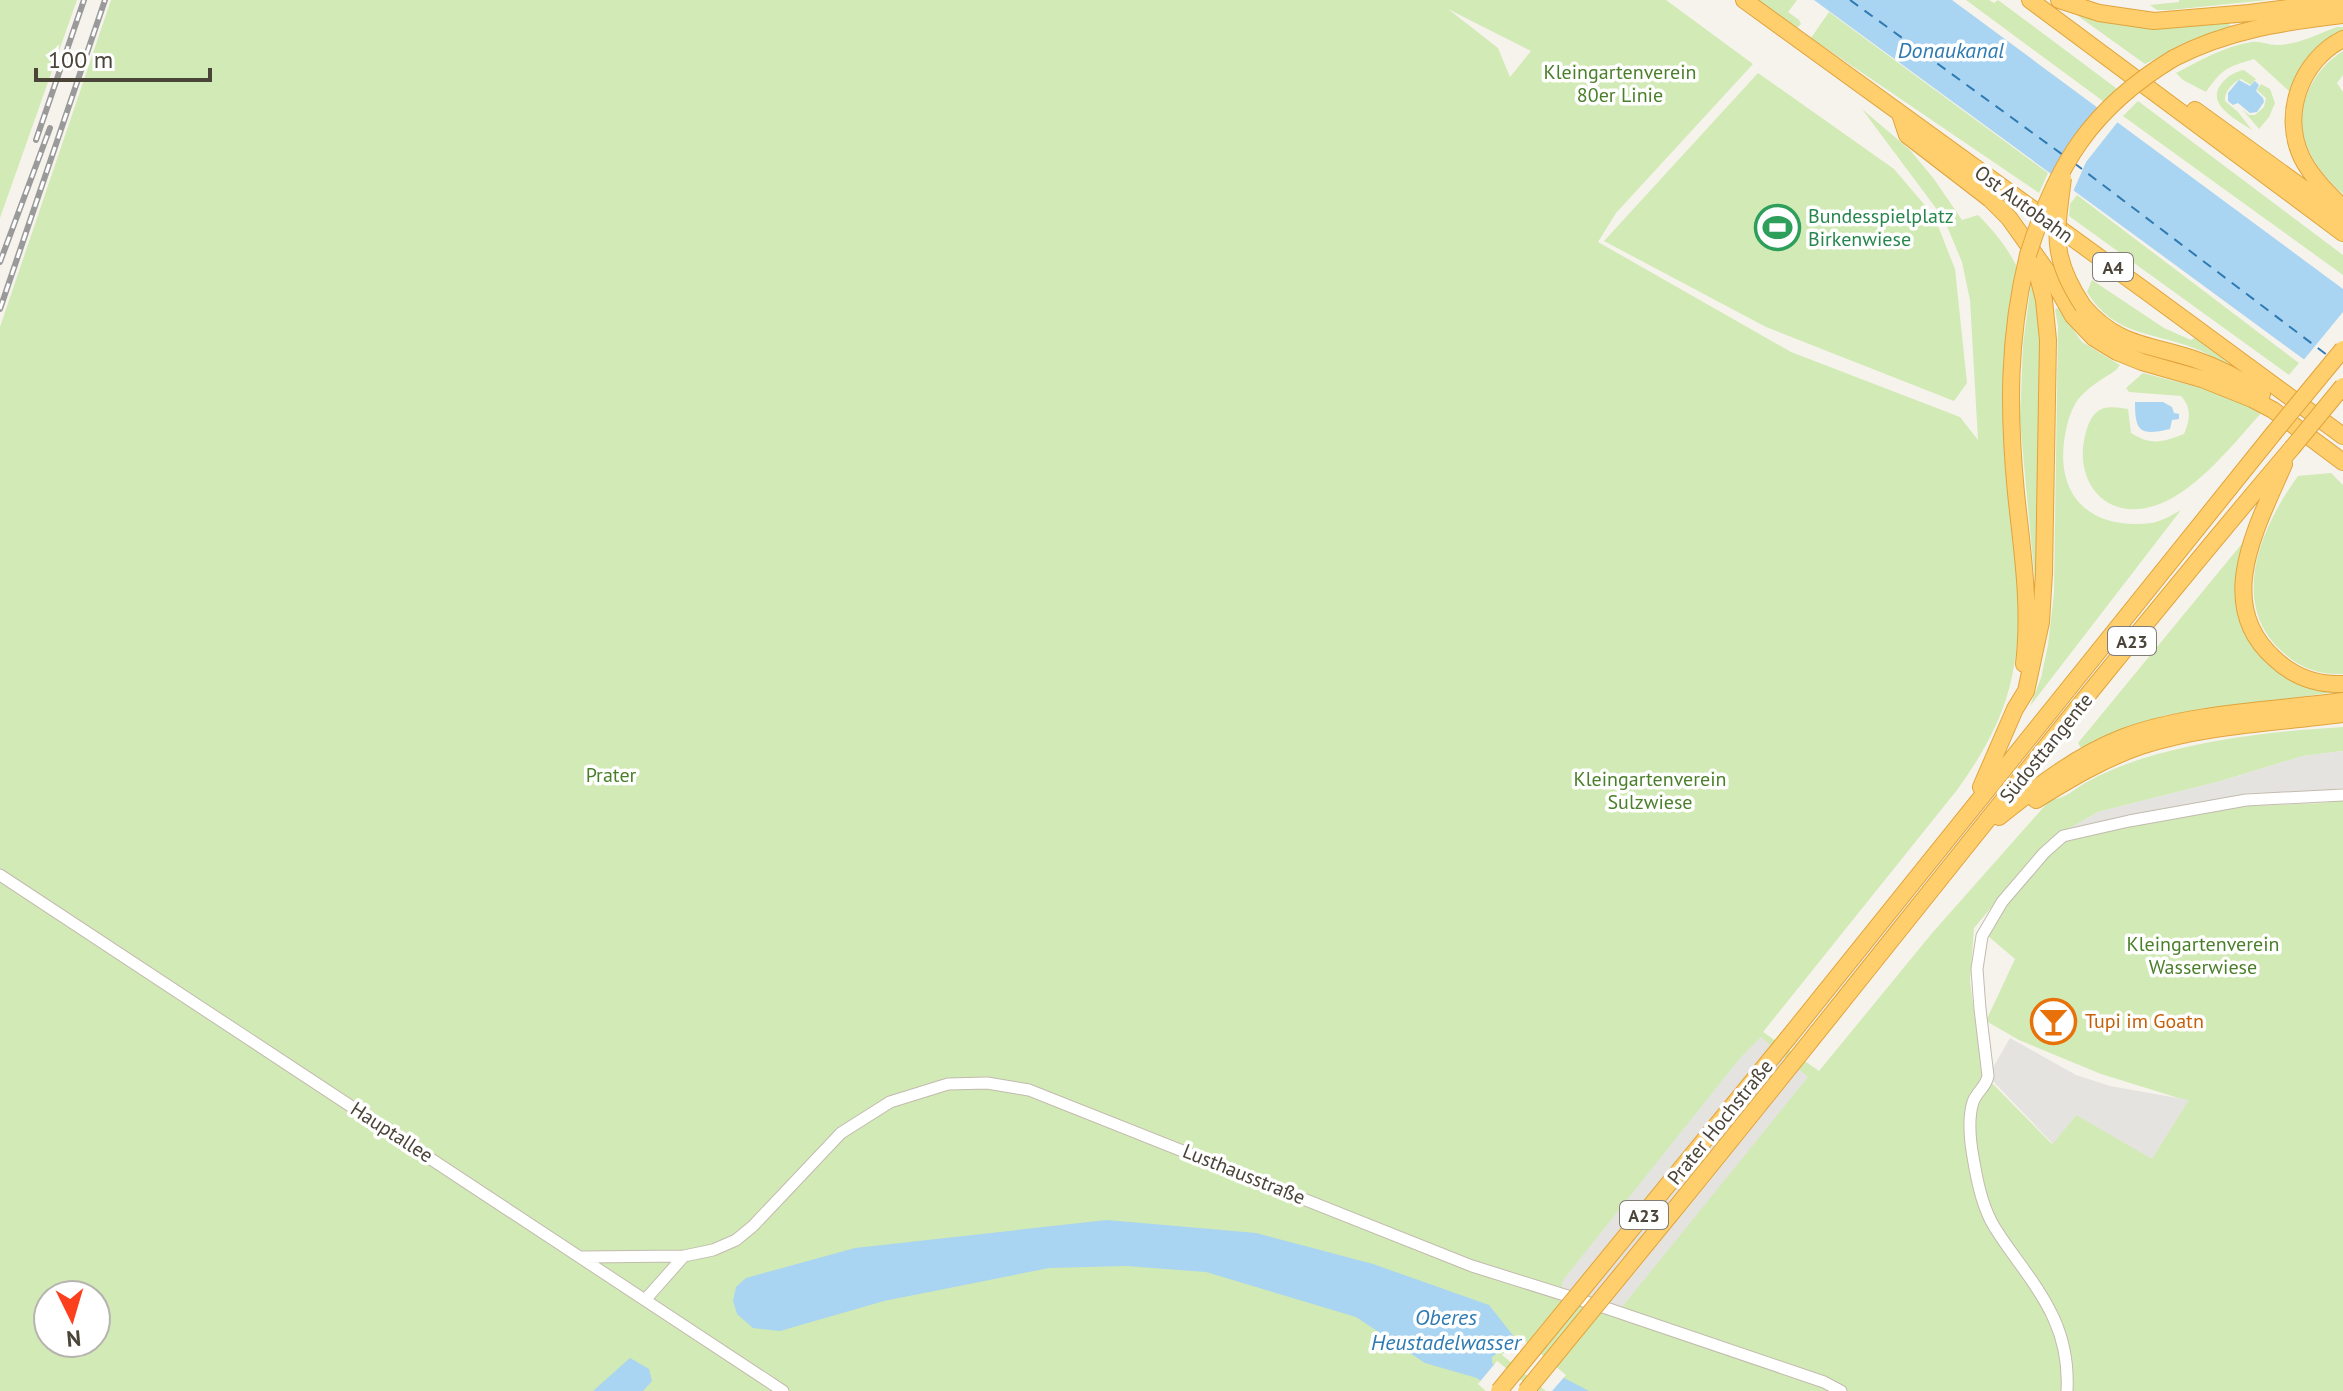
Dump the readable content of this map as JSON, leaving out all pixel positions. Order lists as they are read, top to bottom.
{
  "streets": {
    "highway": [
      "Ost Autobahn",
      "A4",
      "A23",
      "Südosttangente",
      "Prater Hochstraße"
    ],
    "street": ["Hauptallee", "Lusthausstraße"]
  },
  "crossings": [
    ["A23", "Südosttangente"],
    ["Südosttangente", "Prater Hochstraße"],
    ["Hauptallee", "Lusthausstraße"]
  ],
  "water": ["Donaukanal", "Oberes Heustadelwasser"],
  "parks": [
    "Kleingartenverein 80er Linie",
    "Prater",
    "Kleingartenverein Sulzwiese",
    "Kleingartenverein Wasserwiese"
  ],
  "places": {
    "sports": ["Bundesspielplatz Birkenwiese"],
    "bar": ["Tupi im Goatn"]
  },
  "scale_bar": "100 m",
  "north": "bottom"
}
